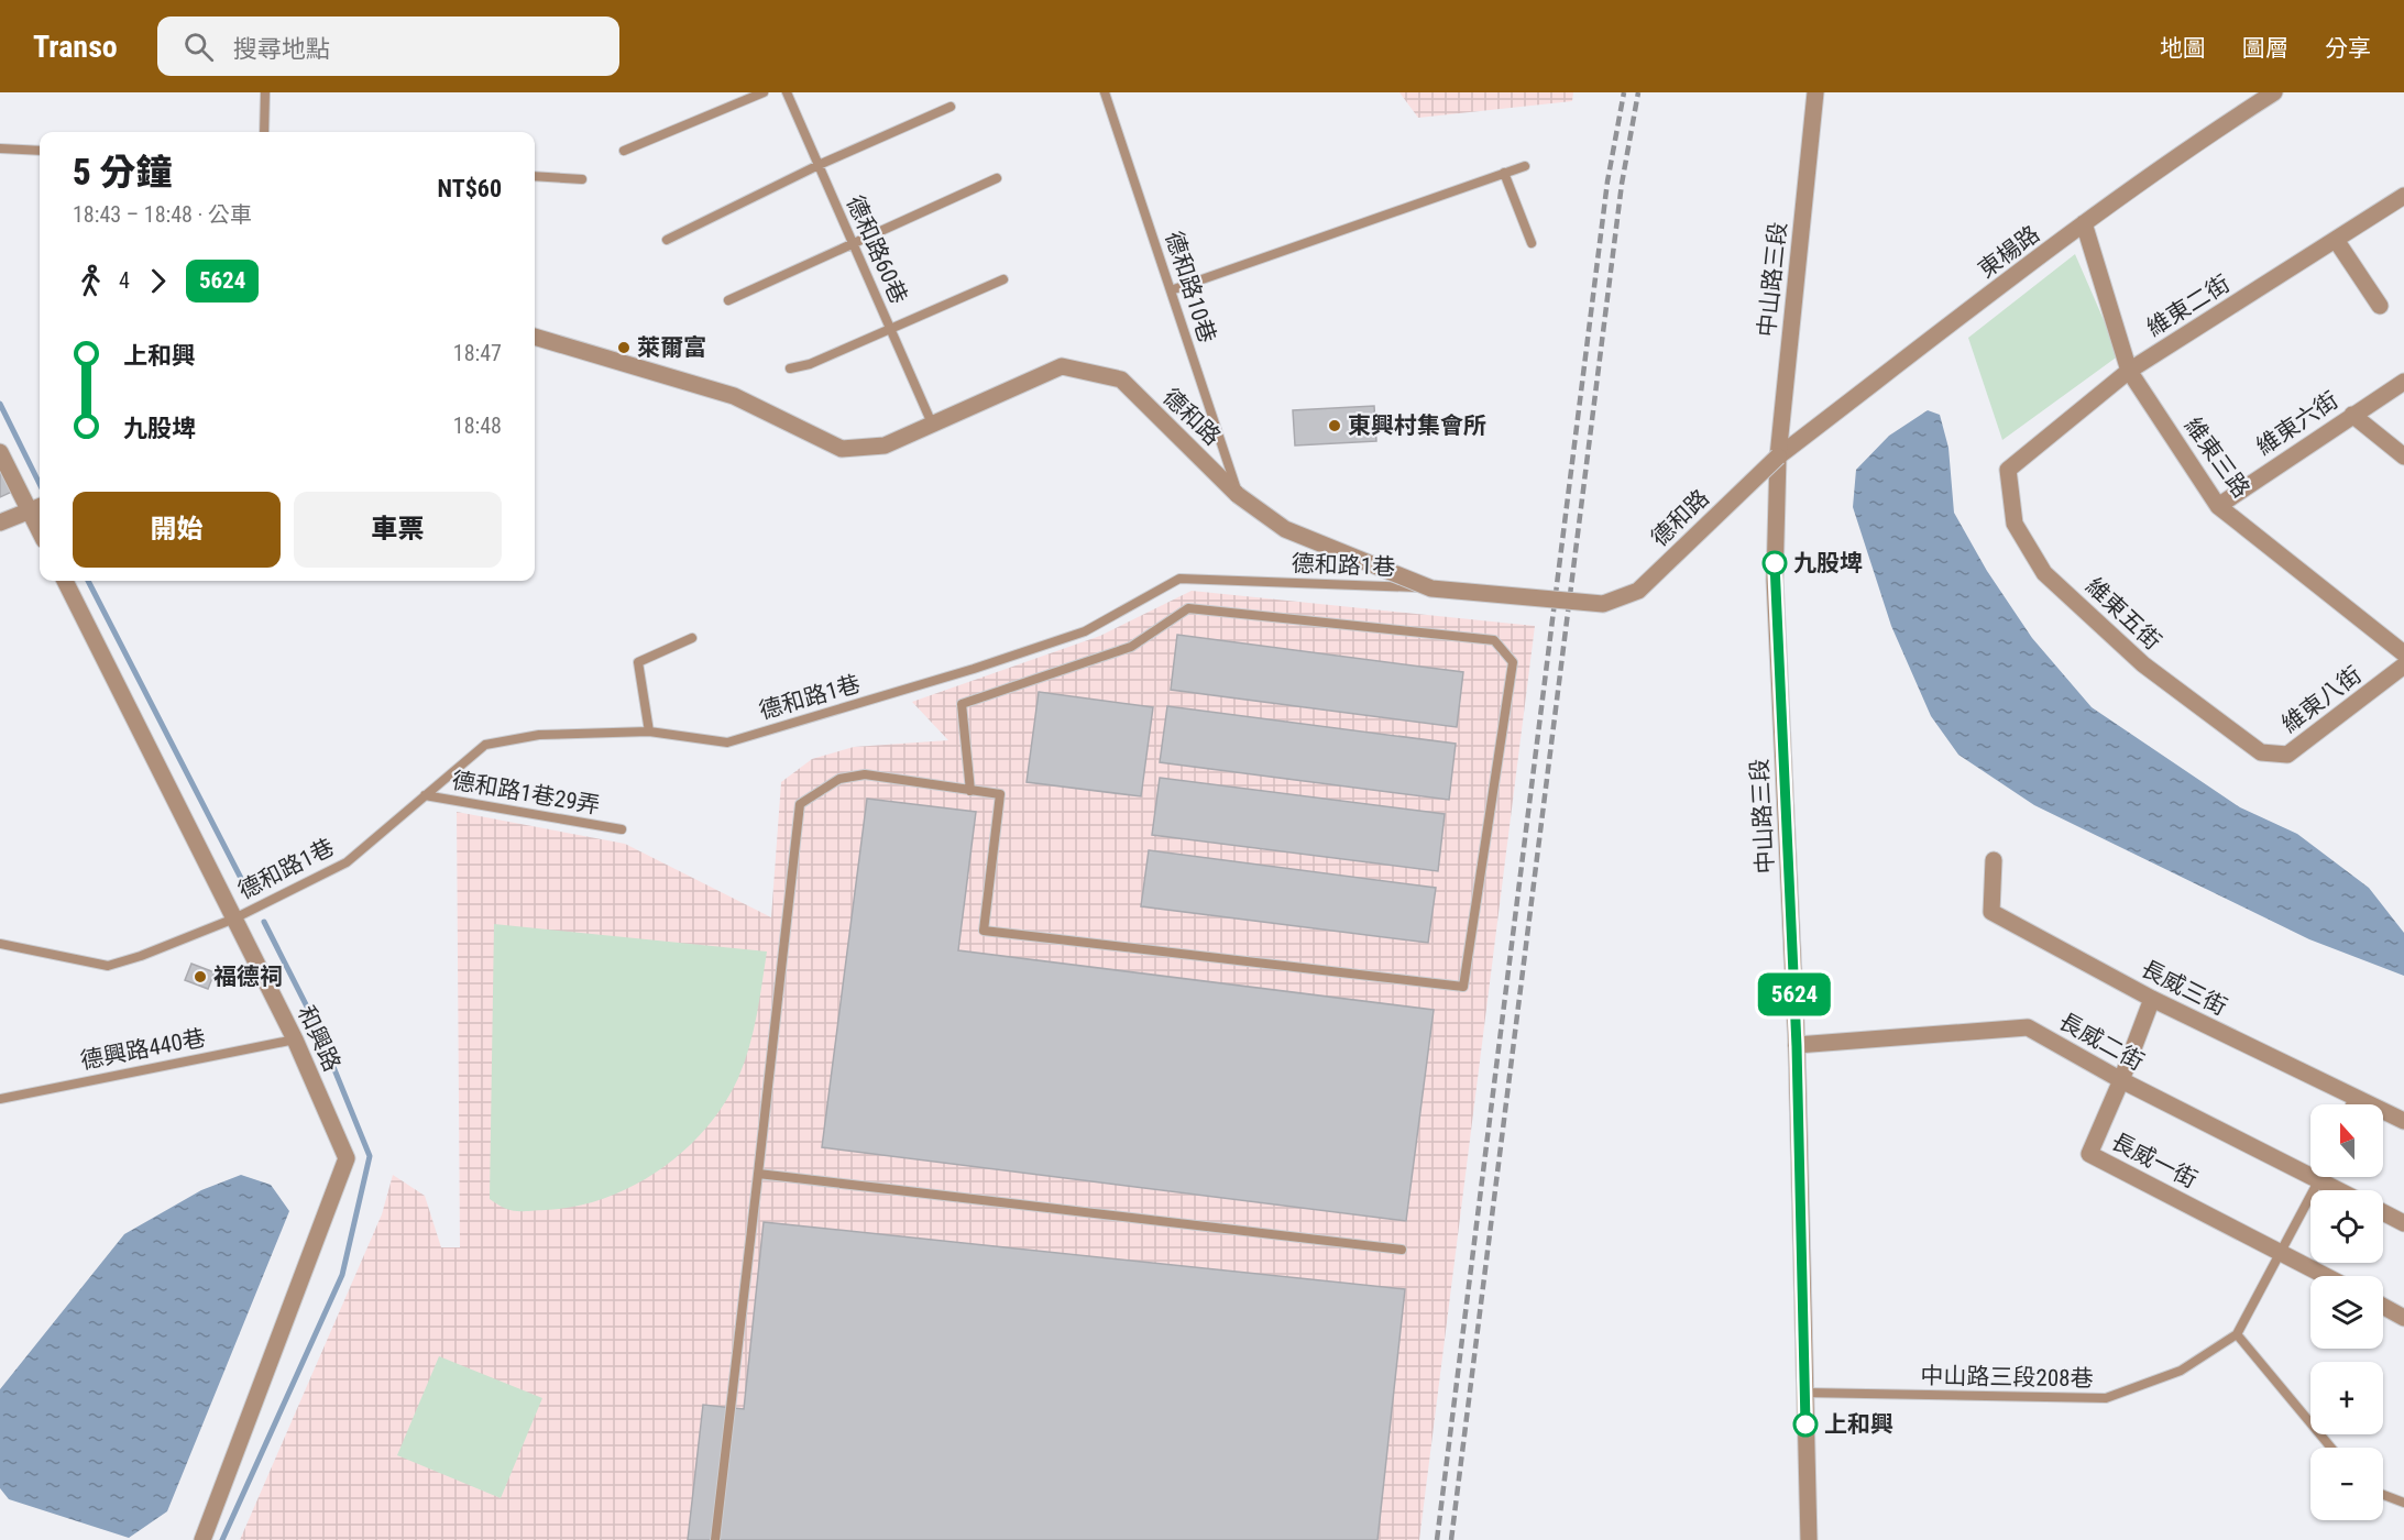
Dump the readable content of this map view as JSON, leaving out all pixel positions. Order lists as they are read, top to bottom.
{
  "streets": {
    "street": [
      "東楊路",
      "中山路三段",
      "維東二街",
      "德和路",
      "維東六街",
      "維東三路",
      "維東五街",
      "維東八街",
      "長威三街",
      "和興路",
      "長威二街",
      "長威一街"
    ],
    "lane": [
      "德和路60巷",
      "德和路10巷",
      "德和路1巷",
      "德和路1巷29弄",
      "德興路440巷",
      "中山路三段208巷"
    ]
  },
  "crossings": [
    ["德和路60巷", "德和路"],
    ["東楊路", "中山路三段"],
    ["東楊路", "德和路"],
    ["東楊路", "維東三路"],
    ["中山路三段", "德和路"],
    ["中山路三段", "長威二街"],
    ["中山路三段", "中山路三段208巷"],
    ["德和路10巷", "德和路"],
    ["維東二街", "維東三路"],
    ["維東二街", "維東五街"],
    ["德和路", "德和路1巷"],
    ["維東六街", "維東三路"],
    ["德和路1巷", "德和路1巷29弄"],
    ["德和路1巷", "和興路"],
    ["維東五街", "維東八街"],
    ["長威三街", "長威一街"],
    ["和興路", "德興路440巷"],
    ["長威二街", "長威一街"],
    ["長威二街", "中山路三段208巷"],
    ["長威一街", "中山路三段208巷"]
  ],
  "places": [
    "萊爾富",
    "東興村集會所",
    "九股埤",
    "福德祠",
    "上和興"
  ],
  "lines": ["bus line 5624"],
  "north": "top",
  "page": {
    "header": "Transo",
    "search": "搜尋地點",
    "nav": ["地圖", "圖層", "分享"],
    "on_map": "5624",
    "heading": ["5 分鐘", "18:43 – 18:48 · 公車", "NT$60"],
    "legs": ["4", "5624"],
    "list": [
      {
        "name": "上和興",
        "value": "18:47"
      },
      {
        "name": "九股埤",
        "value": "18:48"
      }
    ],
    "buttons": ["開始", "車票"],
    "map_buttons": ["+", "−"]
  }
}
